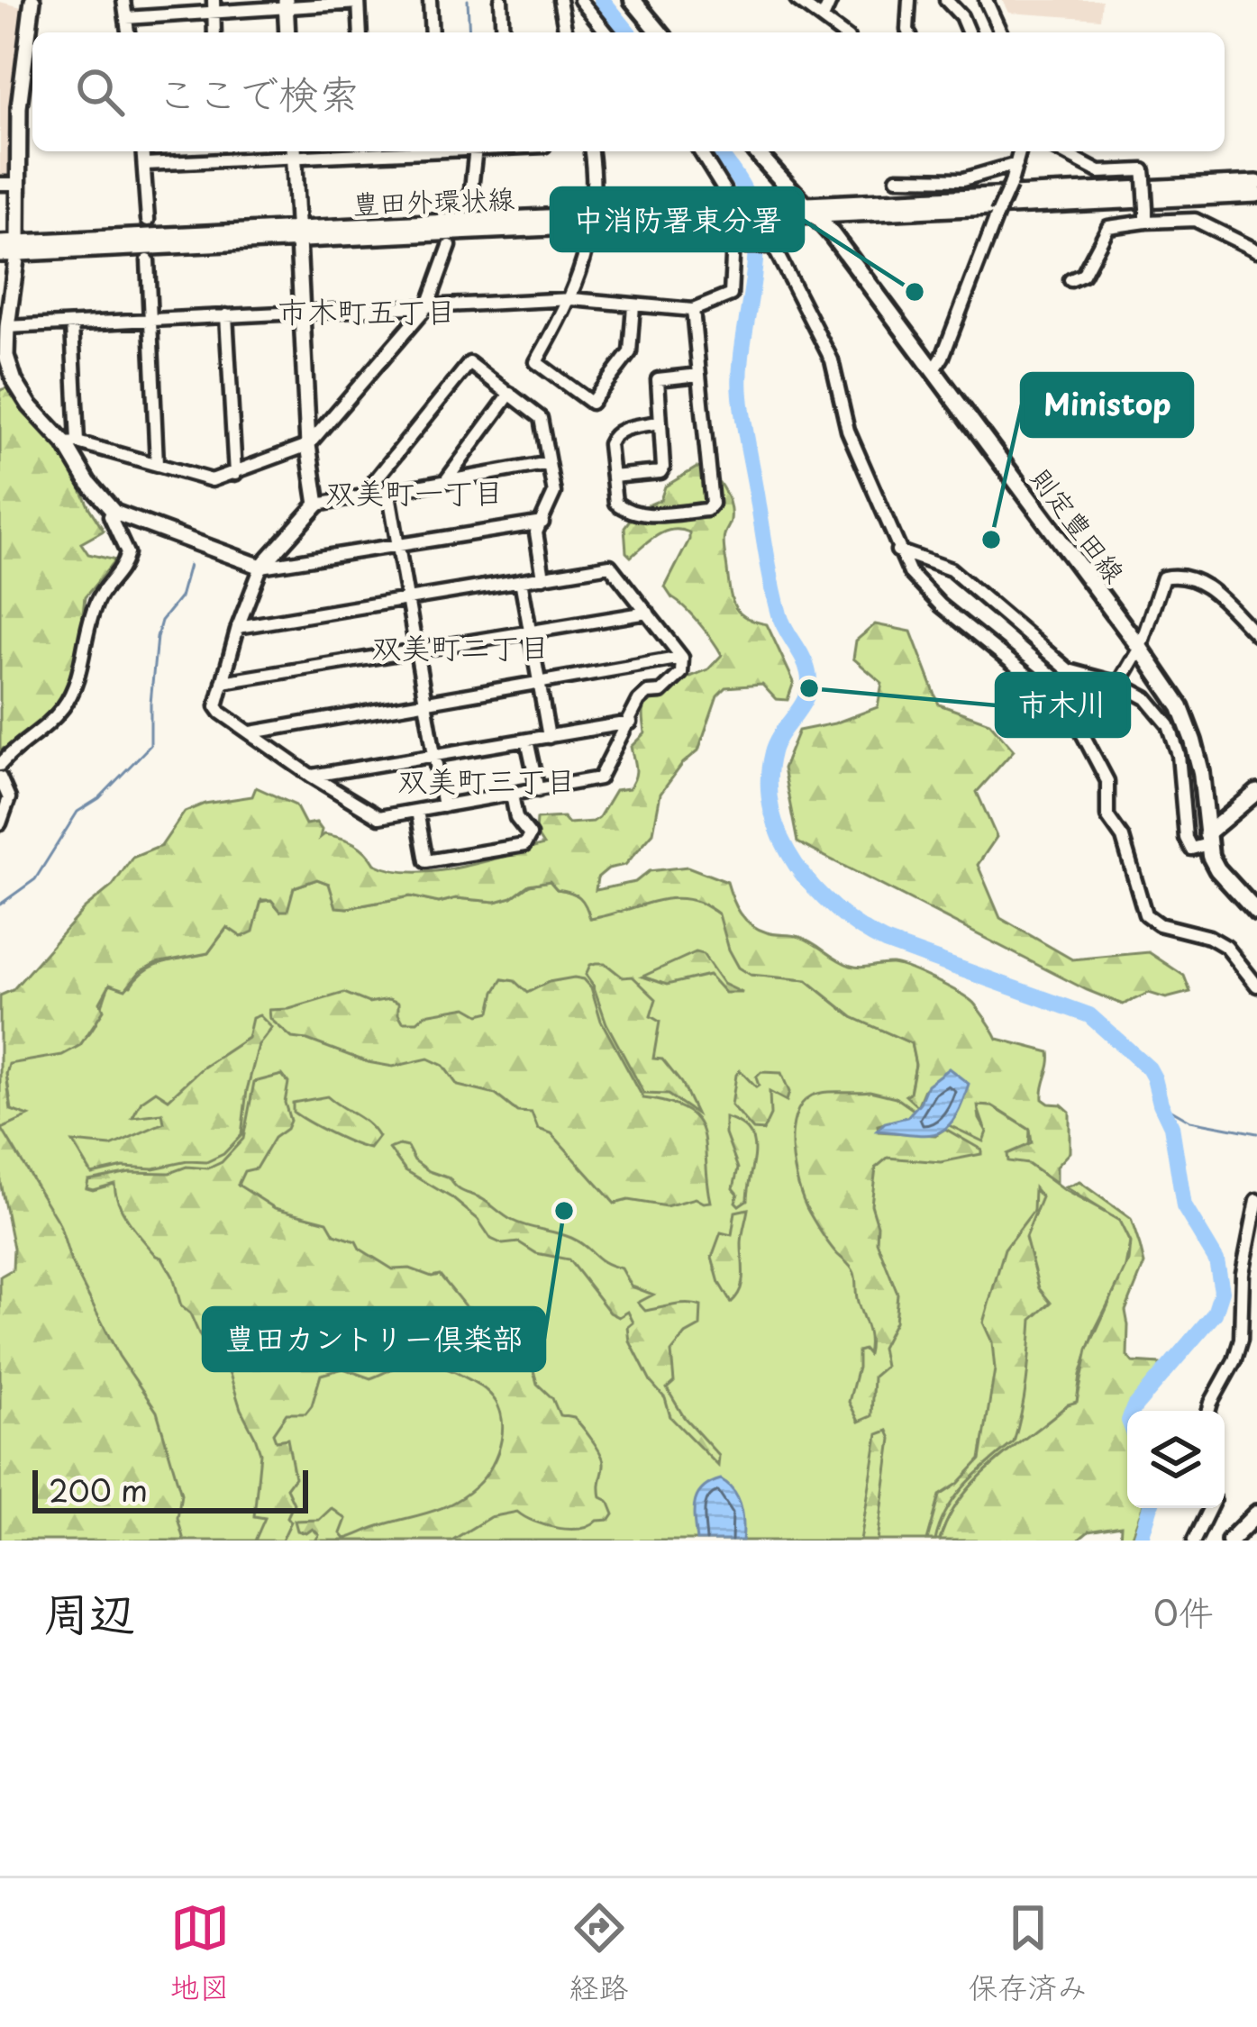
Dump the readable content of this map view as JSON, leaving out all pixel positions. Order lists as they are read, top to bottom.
{
  "streets": {
    "main road": ["則定豊田線"],
    "street": ["豊田外環状線"]
  },
  "crossings": [
    ["豊田外環状線", "則定豊田線"]
  ],
  "districts": [
    "市木町五丁目",
    "双美町一丁目",
    "双美町二丁目",
    "双美町三丁目"
  ],
  "places": [
    "中消防署東分署",
    "Ministop",
    "市木川",
    "豊田カントリー倶楽部"
  ],
  "scale_bar": "200 m",
  "page": {
    "search": "ここで検索",
    "scale": "200 m",
    "heading": ["周辺", "0件"],
    "nav": ["地図", "経路", "保存済み"]
  }
}
